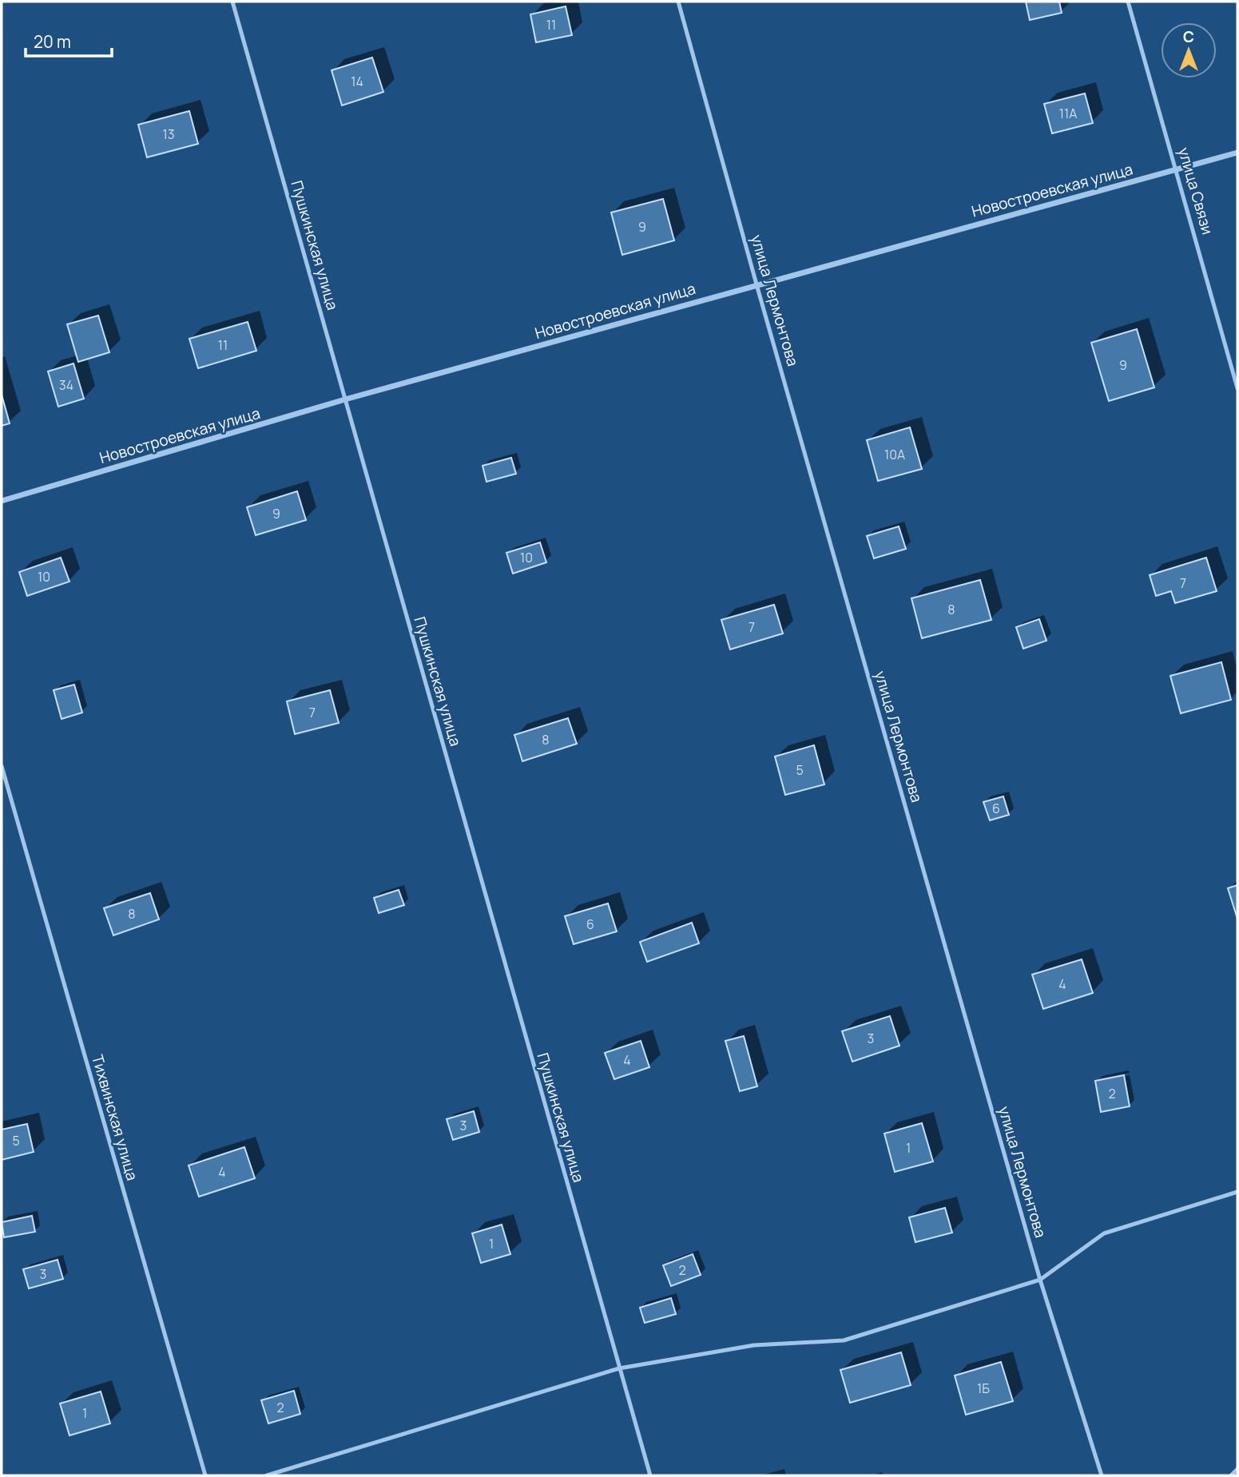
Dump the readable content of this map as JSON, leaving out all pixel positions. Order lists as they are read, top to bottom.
{
  "streets": {
    "street": ["Новостроевская улица"],
    "lane": [
      "улица Связи",
      "Пушкинская улица",
      "улица Лермонтова",
      "Тихвинская улица"
    ]
  },
  "crossings": [
    ["Новостроевская улица", "улица Связи"],
    ["Новостроевская улица", "Пушкинская улица"],
    ["Новостроевская улица", "улица Лермонтова"]
  ],
  "house_numbers": [
    "11",
    "14",
    "11А",
    "13",
    "9",
    "11",
    "9",
    "34",
    "10А",
    "9",
    "10",
    "10",
    "7",
    "8",
    "7",
    "7",
    "8",
    "5",
    "6",
    "8",
    "6",
    "4",
    "3",
    "4",
    "2",
    "3",
    "5",
    "1",
    "4",
    "1",
    "2",
    "3",
    "1Б",
    "2",
    "1"
  ],
  "scale_bar": "20 m",
  "north": "top"
}
